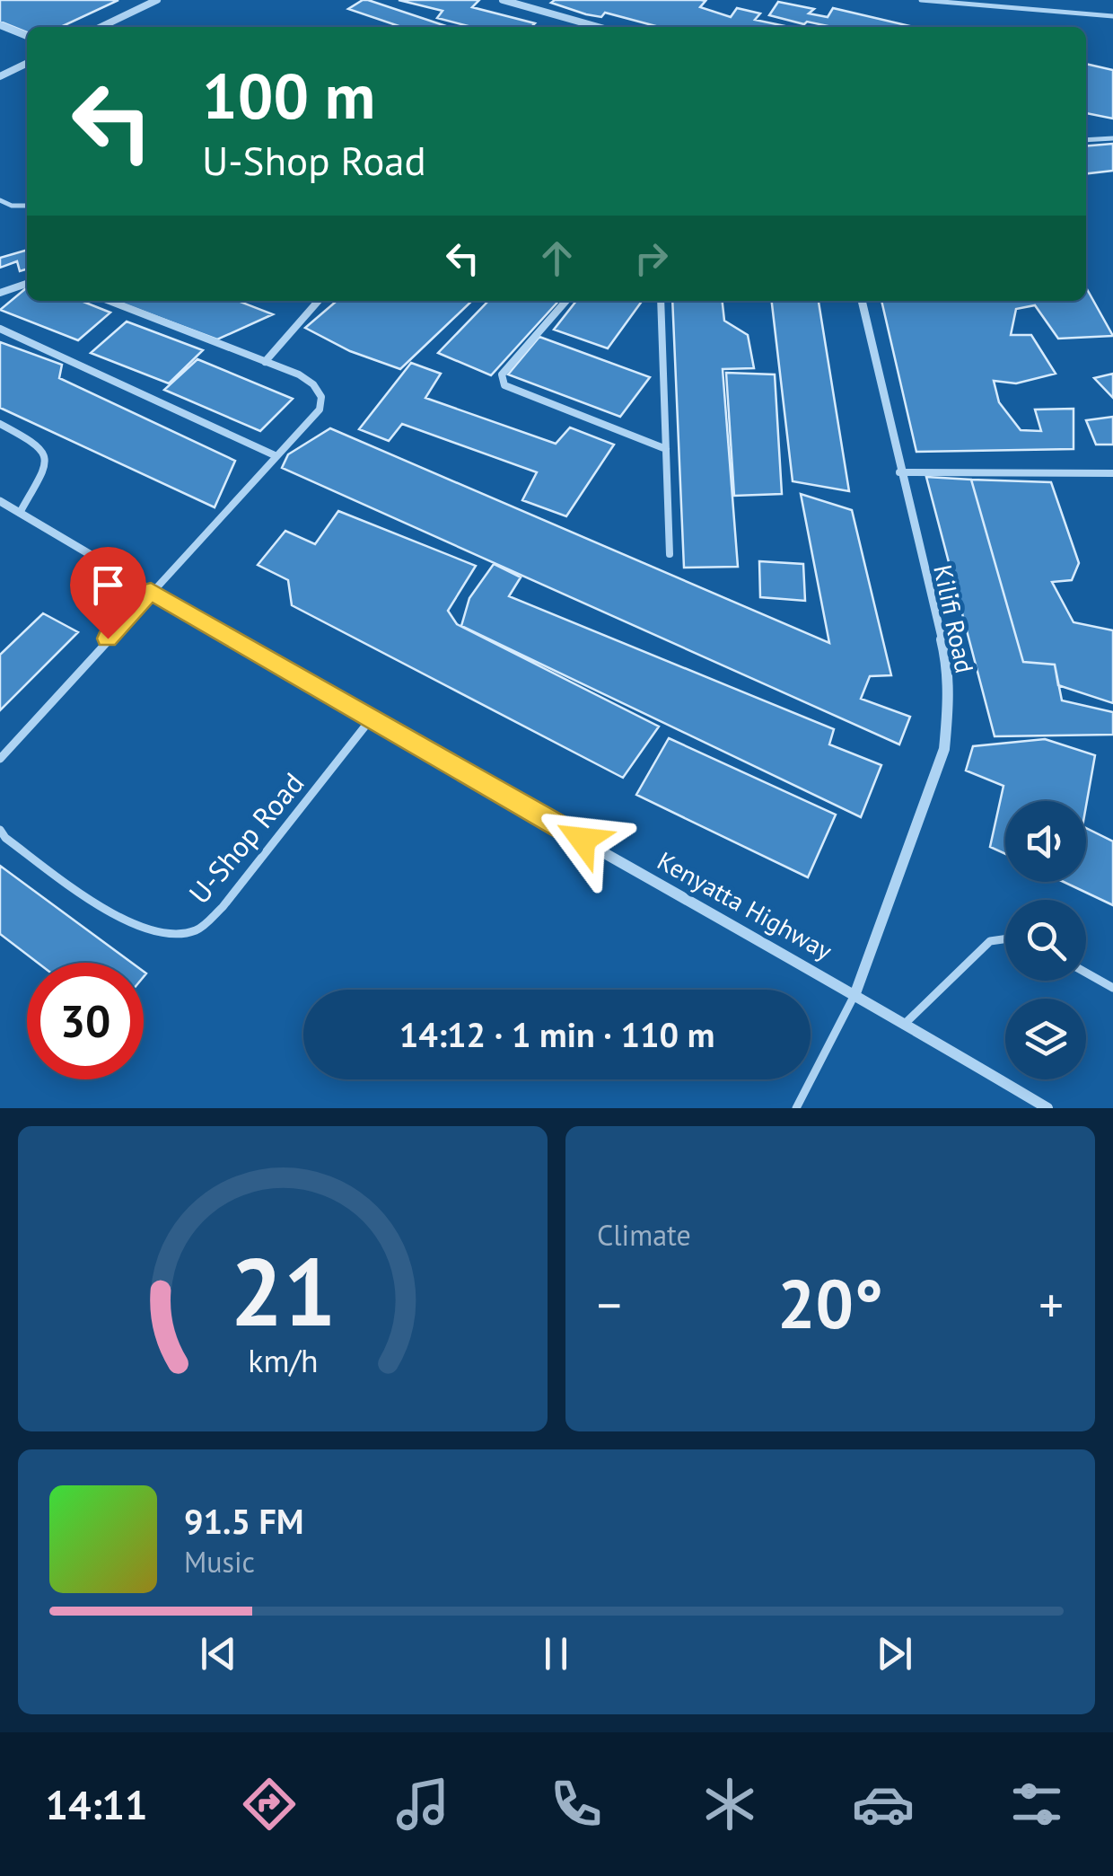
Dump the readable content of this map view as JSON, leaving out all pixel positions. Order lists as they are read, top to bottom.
{
  "streets": {
    "street": ["Kilifi Road", "Kenyatta Highway"],
    "lane": ["U-Shop Road"]
  },
  "crossings": [
    ["Kilifi Road", "Kenyatta Highway"],
    ["U-Shop Road", "Kenyatta Highway"]
  ],
  "page": {
    "turn": ["100 m", "U-Shop Road"],
    "limit": "30",
    "trip": "14:12 · 1 min · 110 m",
    "tile": "Climate",
    "heat": ["−", "20°", "+"],
    "song": ["91.5 FM", "Music"],
    "tabs": "14:11",
    "gauge": ["21", "km/h"]
  }
}
